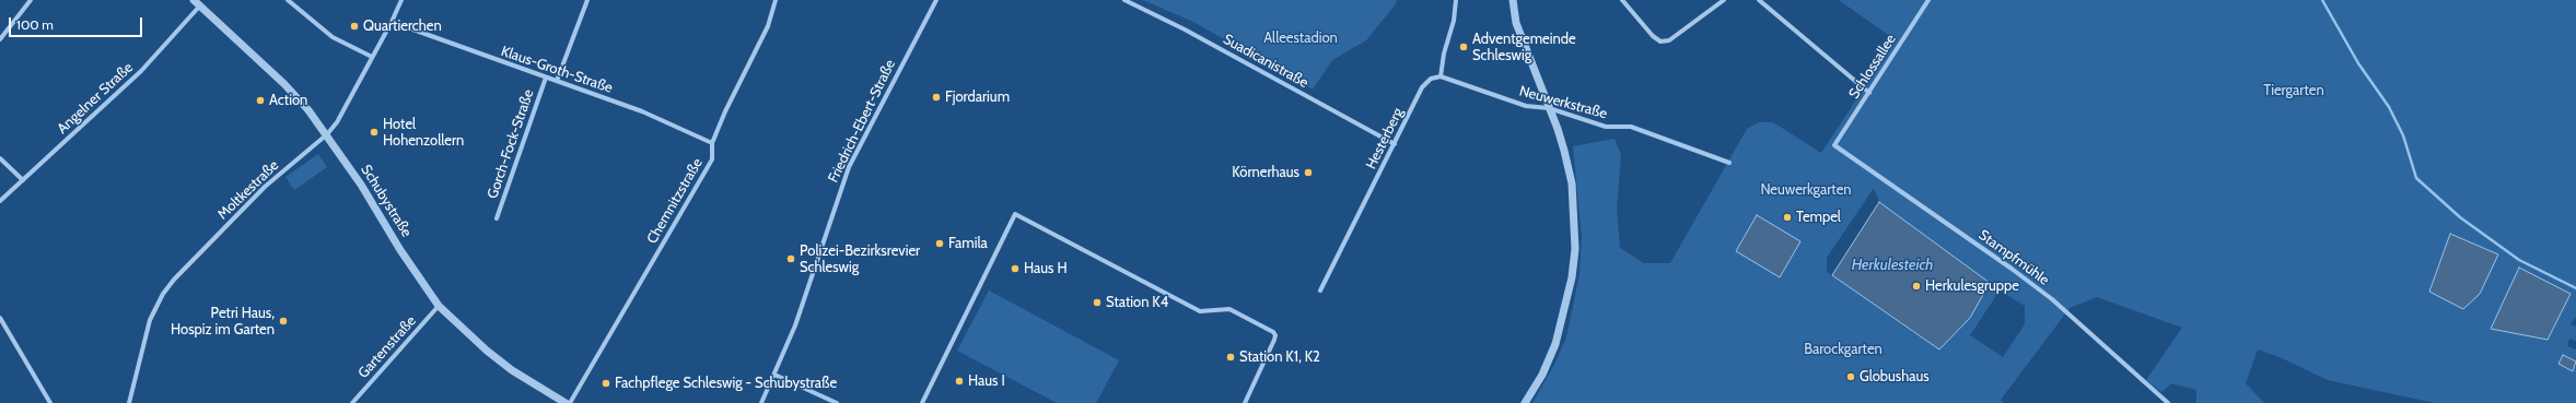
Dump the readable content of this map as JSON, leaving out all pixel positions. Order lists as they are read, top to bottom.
{
  "streets": {
    "street": [
      "Suadicanistraße",
      "Schlossallee",
      "Klaus-Groth-Straße",
      "Angelner Straße",
      "Neuwerkstraße",
      "Friedrich-Ebert-Straße",
      "Hesterberg",
      "Gorch-Fock-Straße",
      "Moltkestraße",
      "Schubystraße",
      "Chemnitzstraße",
      "Stampfmühle",
      "Gartenstraße"
    ]
  },
  "crossings": [
    ["Suadicanistraße", "Hesterberg"],
    ["Schlossallee", "Stampfmühle"],
    ["Klaus-Groth-Straße", "Gorch-Fock-Straße"],
    ["Klaus-Groth-Straße", "Moltkestraße"],
    ["Klaus-Groth-Straße", "Chemnitzstraße"],
    ["Angelner Straße", "Schubystraße"],
    ["Neuwerkstraße", "Hesterberg"],
    ["Moltkestraße", "Schubystraße"],
    ["Schubystraße", "Gartenstraße"]
  ],
  "water": ["Herkulesteich"],
  "parks": [
    "Alleestadion",
    "Tiergarten",
    "Neuwerkgarten",
    "Barockgarten"
  ],
  "places": [
    "Quartierchen",
    "Adventgemeinde Schleswig",
    "Fjordarium",
    "Action",
    "Hotel Hohenzollern",
    "Körnerhaus",
    "Tempel",
    "Famila",
    "Polizei-Bezirksrevier Schleswig",
    "Haus H",
    "Herkulesgruppe",
    "Station K4",
    "Petri Haus, Hospiz im Garten",
    "Station K1, K2",
    "Globushaus",
    "Haus I",
    "Fachpflege Schleswig - Schubystraße"
  ],
  "scale_bar": "100 m"
}
